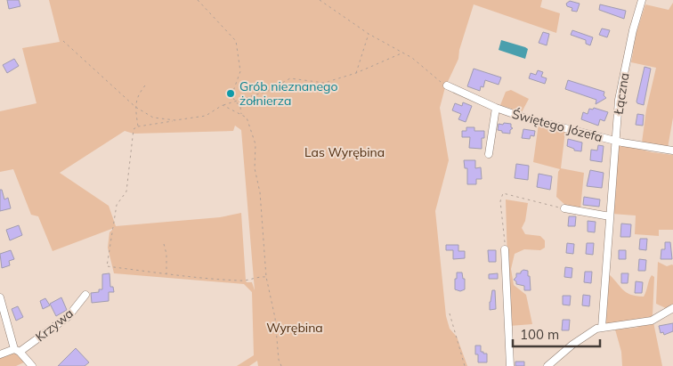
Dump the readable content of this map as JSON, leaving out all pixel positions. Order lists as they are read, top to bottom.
{
  "streets": {
    "street": ["Łączna", "Świętego Józefa", "Krzywa"]
  },
  "crossings": [
    ["Łączna", "Świętego Józefa"]
  ],
  "parks": ["Las Wyrębina", "Wyrębina"],
  "places": ["Grób nieznanego żołnierza"],
  "scale_bar": "100 m"
}
